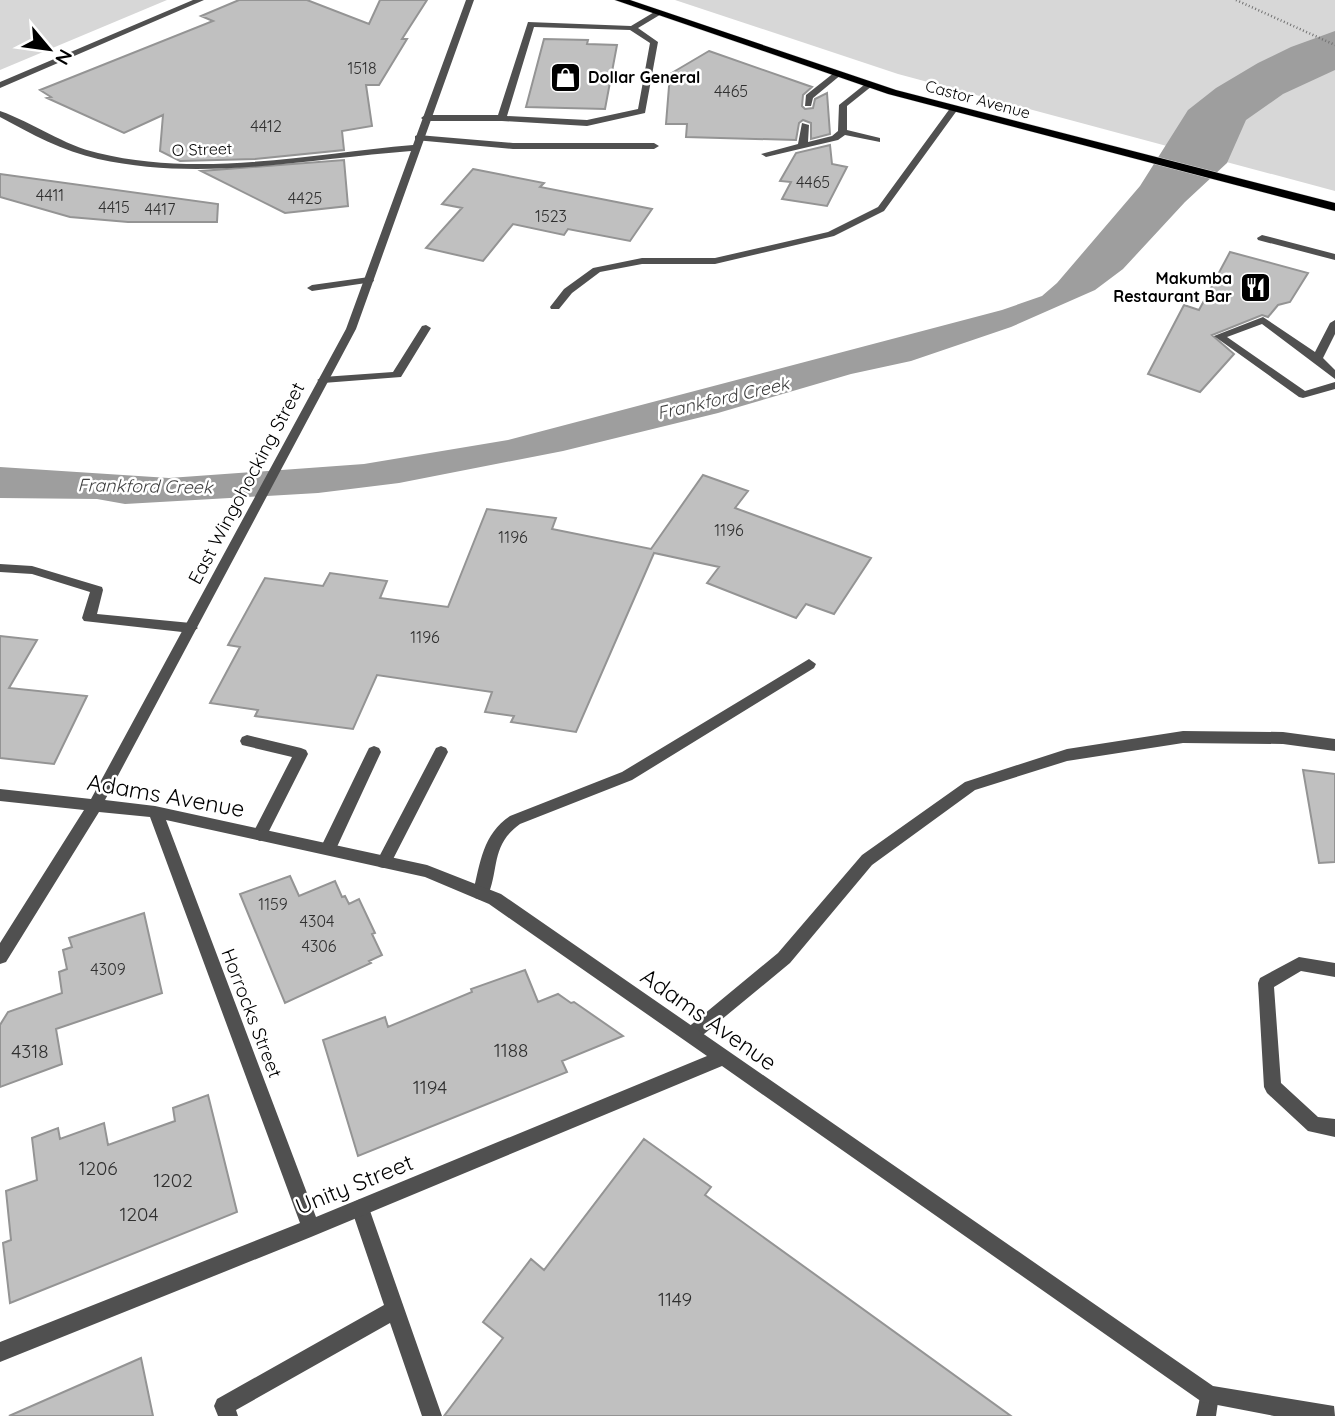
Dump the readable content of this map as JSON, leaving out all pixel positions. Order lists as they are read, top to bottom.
{
  "streets": {
    "main road": ["Castor Avenue"],
    "street": [
      "O Street",
      "East Wingohocking Street",
      "Adams Avenue",
      "Horrocks Street",
      "Unity Street"
    ]
  },
  "crossings": [
    ["O Street", "East Wingohocking Street"],
    ["East Wingohocking Street", "Adams Avenue"],
    ["Adams Avenue", "Horrocks Street"],
    ["Adams Avenue", "Unity Street"],
    ["Horrocks Street", "Unity Street"]
  ],
  "water": ["Frankford Creek"],
  "places": {
    "shop": ["Dollar General"],
    "restaurant": ["Makumba Restaurant Bar"]
  },
  "house_numbers": [
    "1518",
    "4465",
    "4412",
    "4465",
    "4411",
    "4425",
    "4415",
    "4417",
    "1523",
    "1196",
    "1196",
    "1196",
    "1159",
    "4304",
    "4306",
    "4309",
    "1188",
    "4318",
    "1194",
    "1206",
    "1202",
    "1204",
    "1149"
  ],
  "north": "bottom right"
}
